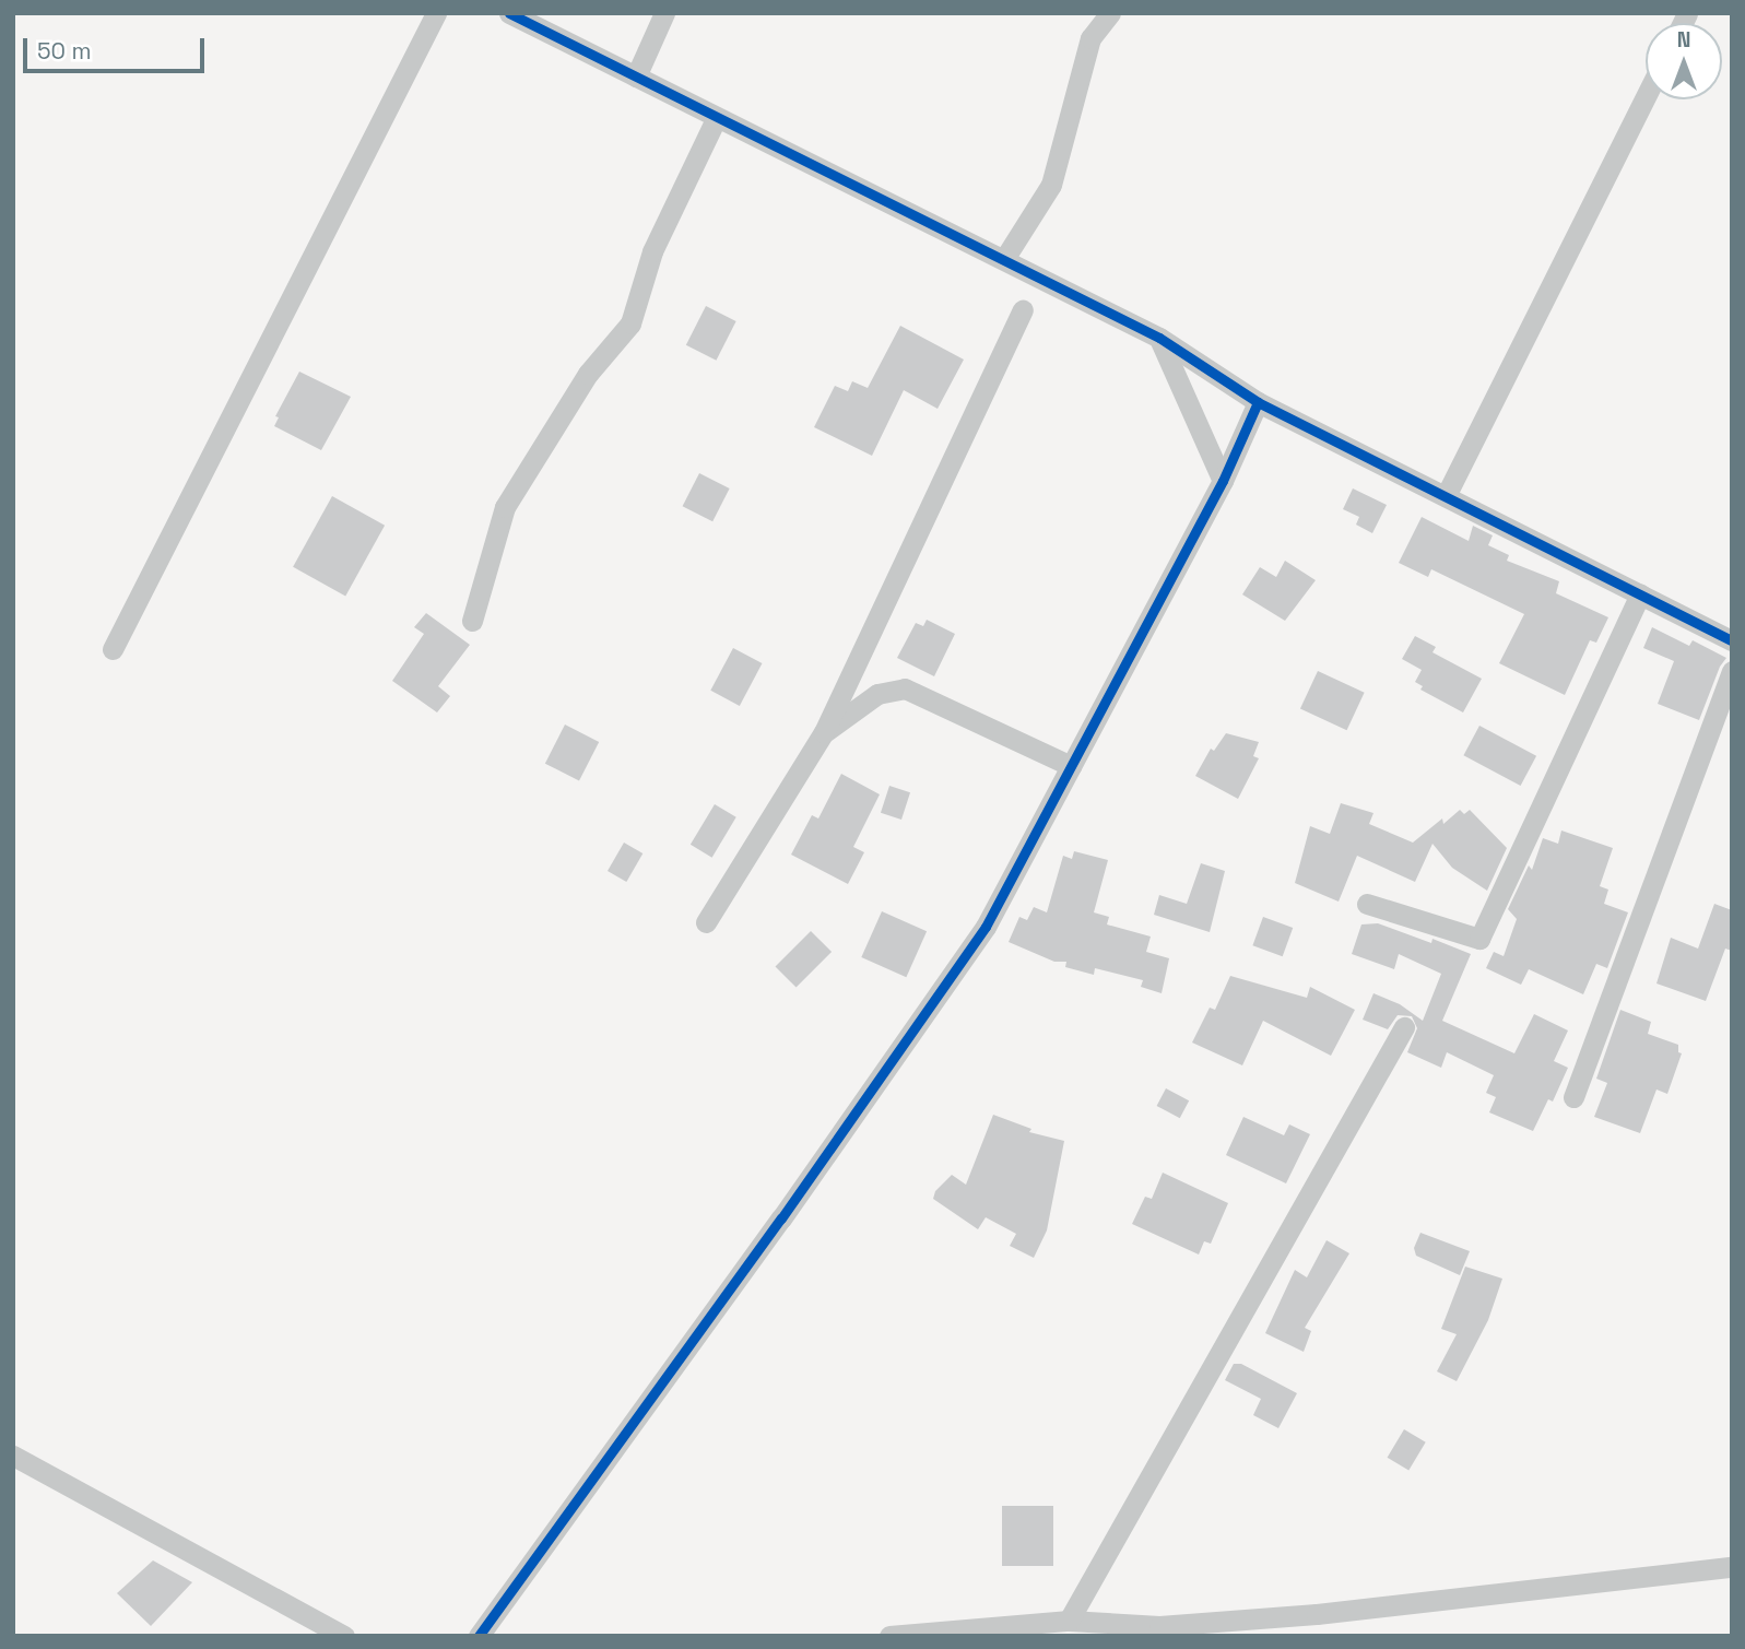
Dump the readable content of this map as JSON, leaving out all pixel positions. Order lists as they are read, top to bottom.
{
  "scale_bar": "50 m",
  "north": "top"
}
